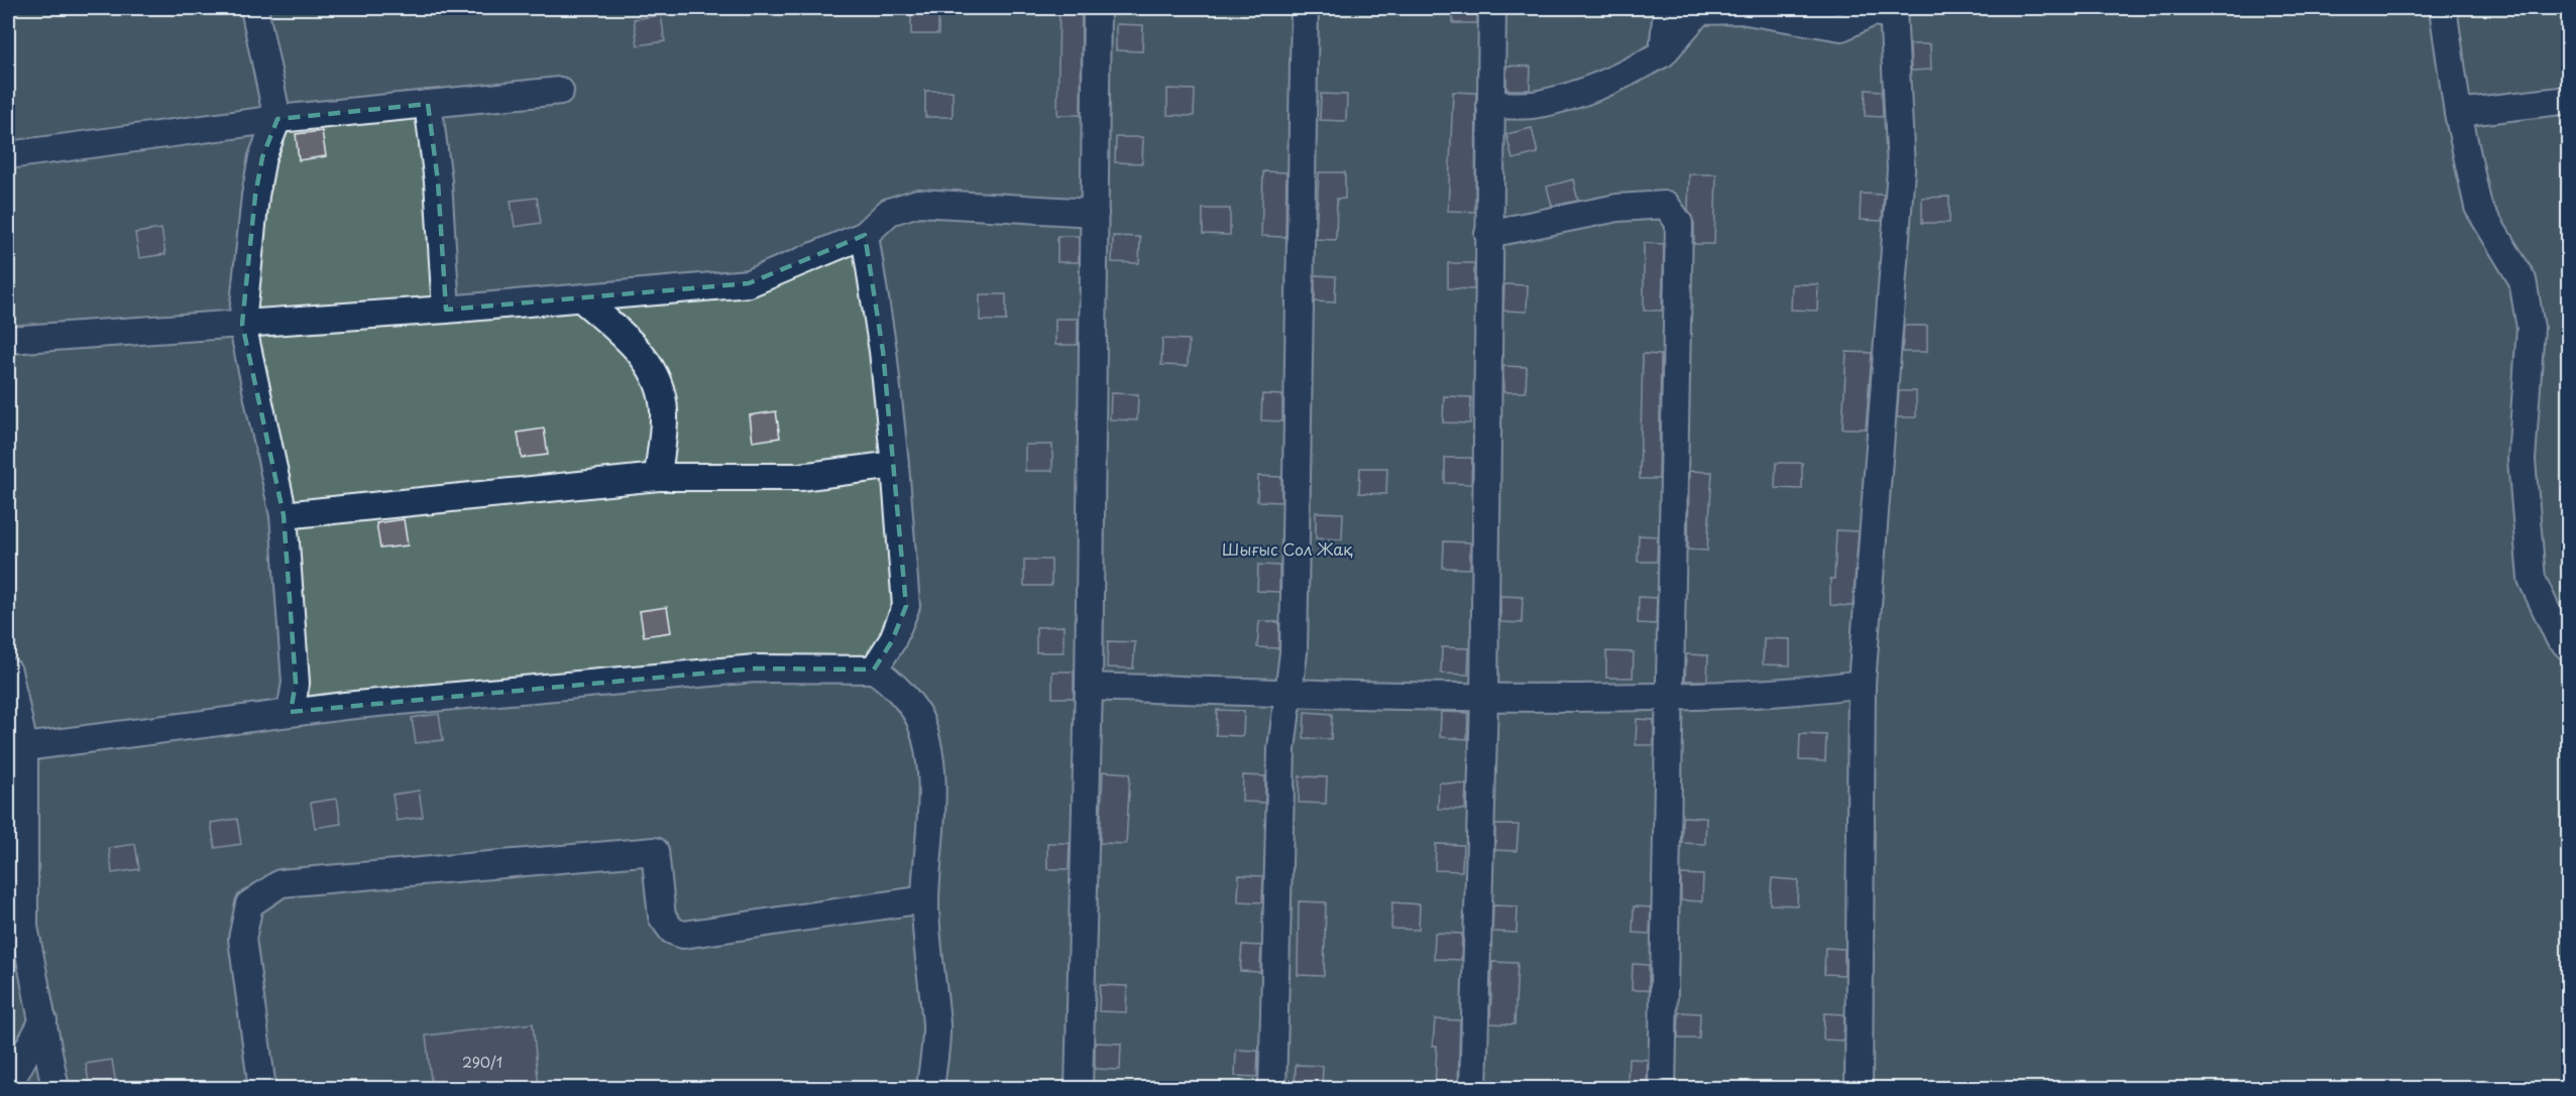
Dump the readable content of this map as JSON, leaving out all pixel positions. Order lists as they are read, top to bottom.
{
  "parks": ["Шығыс Сол Жақ"],
  "house_numbers": ["290/1"]
}
